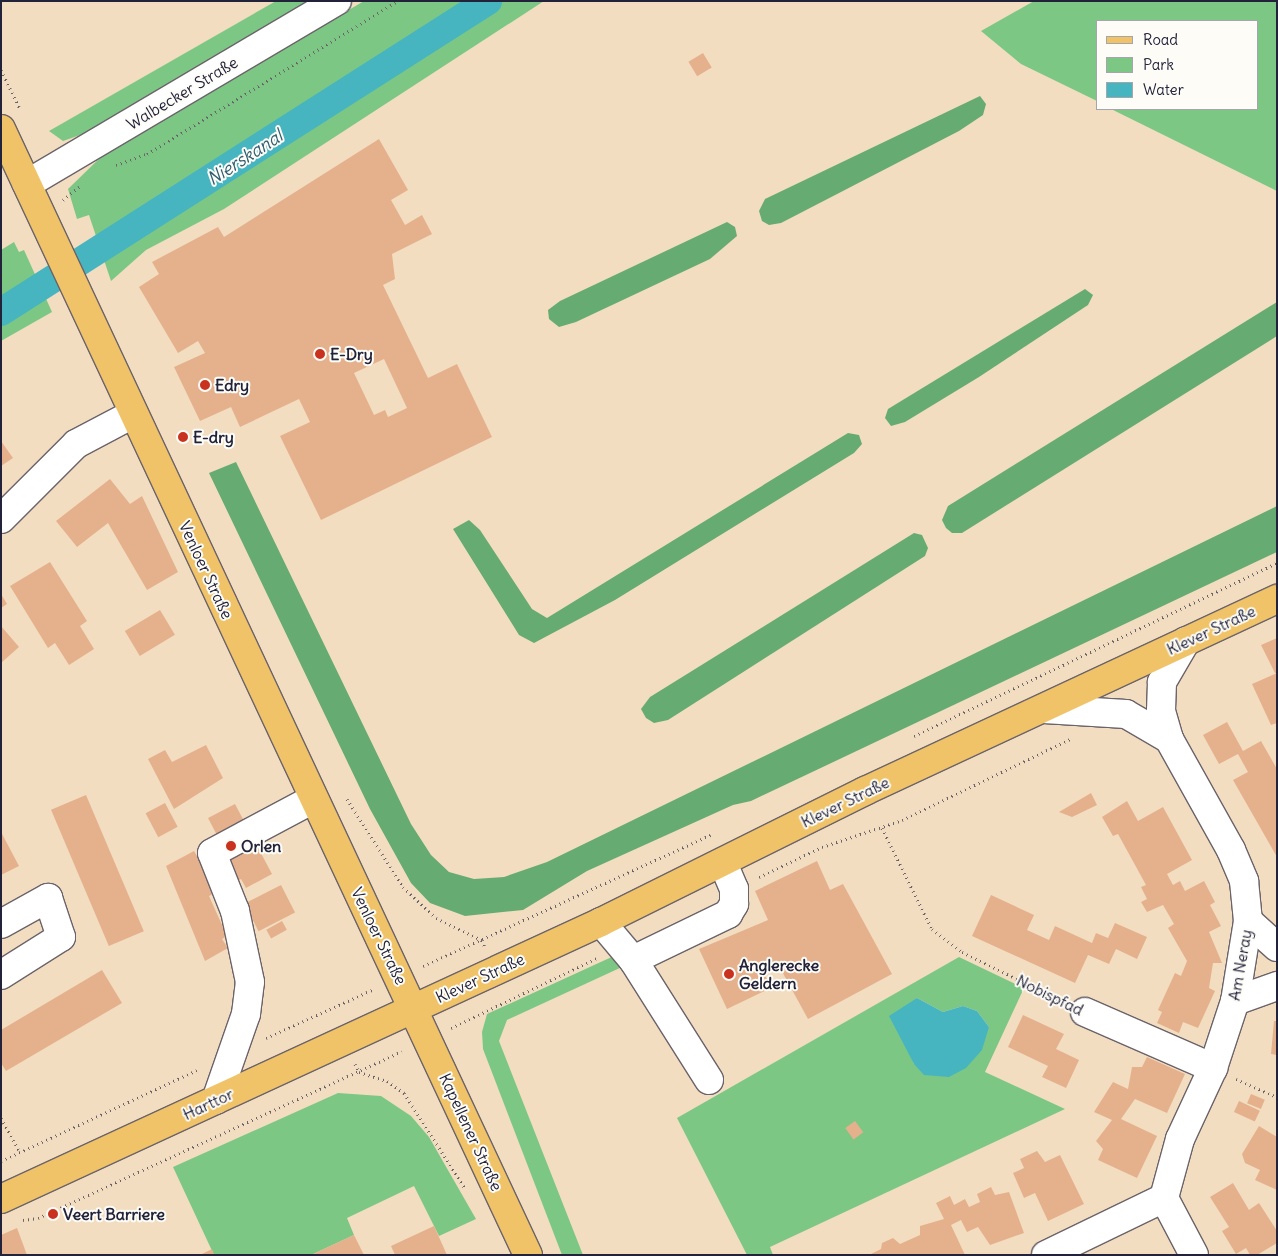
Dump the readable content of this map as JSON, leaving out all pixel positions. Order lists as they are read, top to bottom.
{
  "streets": {
    "main road": [
      "Venloer Straße",
      "Klever Straße",
      "Harttor",
      "Kapellener Straße"
    ],
    "street": ["Walbecker Straße", "Am Neray", "Nobispfad"]
  },
  "crossings": [
    ["Walbecker Straße", "Venloer Straße"],
    ["Venloer Straße", "Klever Straße"],
    ["Venloer Straße", "Harttor"],
    ["Venloer Straße", "Kapellener Straße"],
    ["Klever Straße", "Am Neray"],
    ["Klever Straße", "Harttor"],
    ["Klever Straße", "Kapellener Straße"],
    ["Am Neray", "Nobispfad"],
    ["Harttor", "Kapellener Straße"]
  ],
  "water": ["Nierskanal"],
  "places": [
    "E-Dry",
    "Edry",
    "E-dry",
    "Orlen",
    "Anglerecke Geldern",
    "Veert Barriere"
  ],
  "legend": ["Road", "Park", "Water"]
}
